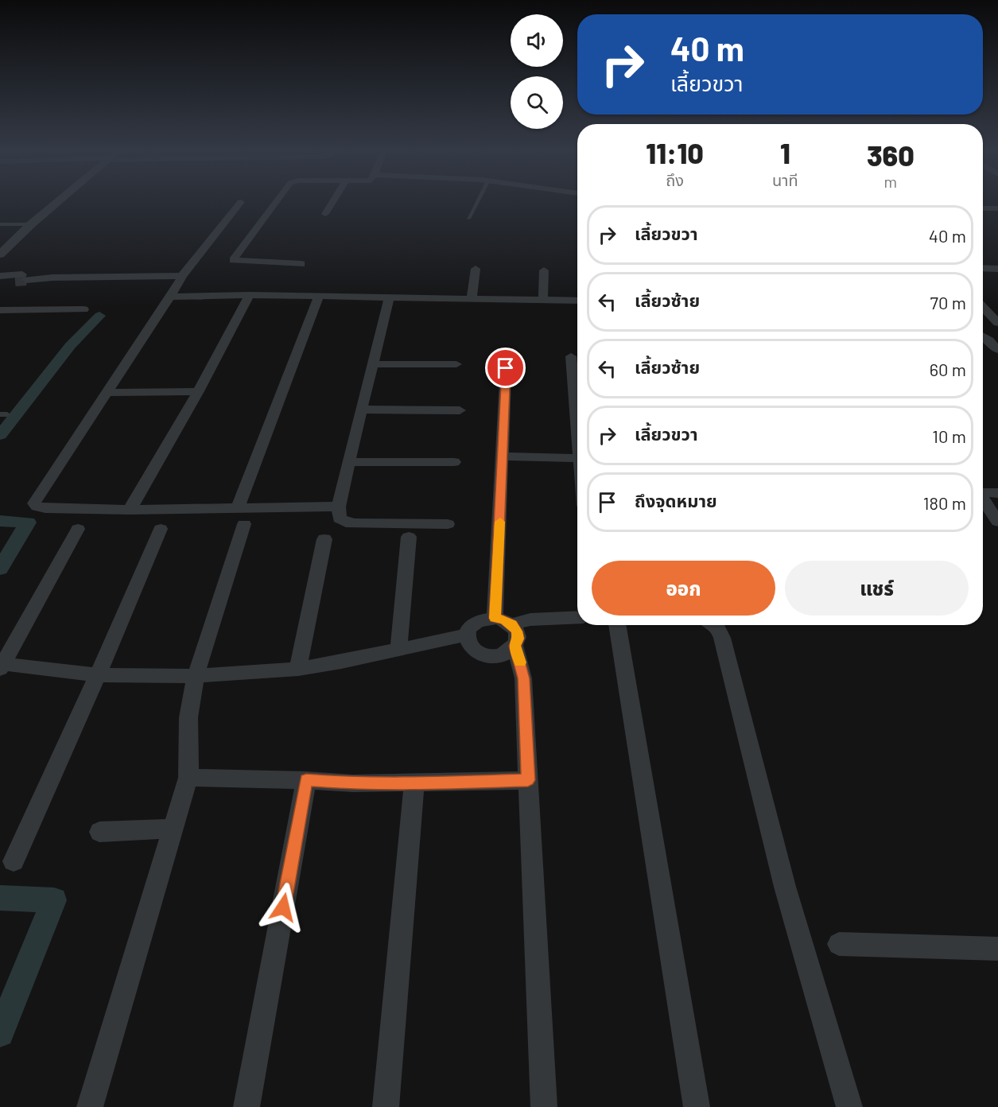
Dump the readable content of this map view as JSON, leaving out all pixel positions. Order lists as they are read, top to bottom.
{
  "page": {
    "turn": ["40 m", "เลี้ยวขวา"],
    "eta": [
      "11:10",
      "ถึง",
      "1",
      "นาที",
      "360",
      "m"
    ],
    "list": [
      {
        "name": "เลี้ยวขวา",
        "value": "40 m"
      },
      {
        "name": "เลี้ยวซ้าย",
        "value": "70 m"
      },
      {
        "name": "เลี้ยวซ้าย",
        "value": "60 m"
      },
      {
        "name": "เลี้ยวขวา",
        "value": "10 m"
      },
      {
        "name": "ถึงจุดหมาย",
        "value": "180 m"
      }
    ],
    "buttons": ["ออก", "แชร์"]
  }
}
